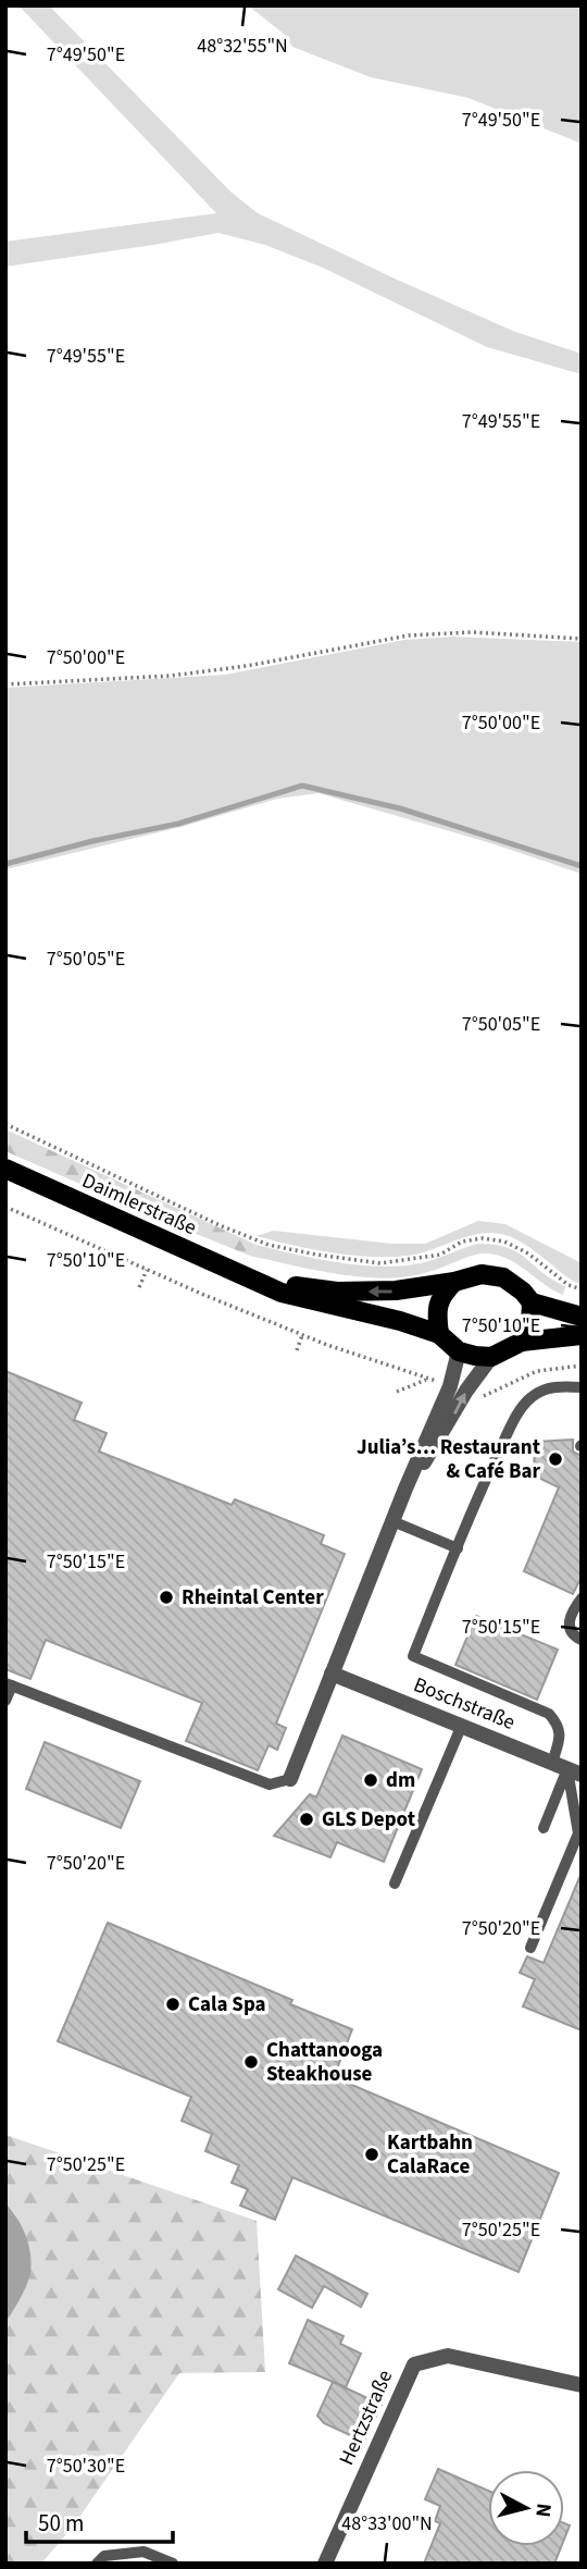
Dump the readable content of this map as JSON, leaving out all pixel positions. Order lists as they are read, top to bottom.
{
  "streets": {
    "main road": ["Daimlerstraße"],
    "street": ["Boschstraße", "Hertzstraße"]
  },
  "places": [
    "Julia’s… Restaurant & Café Bar",
    "Rheintal Center",
    "dm",
    "GLS Depot",
    "Cala Spa",
    "Chattanooga Steakhouse",
    "Kartbahn CalaRace"
  ],
  "scale_bar": "50 m",
  "north": "right",
  "coordinates": [
    "48°32'55\"N",
    "7°49'50\"E",
    "7°49'55\"E",
    "7°50'00\"E",
    "7°50'05\"E",
    "7°50'10\"E",
    "7°50'15\"E",
    "7°50'20\"E",
    "7°50'25\"E",
    "7°50'30\"E",
    "48°33'00\"N"
  ]
}
